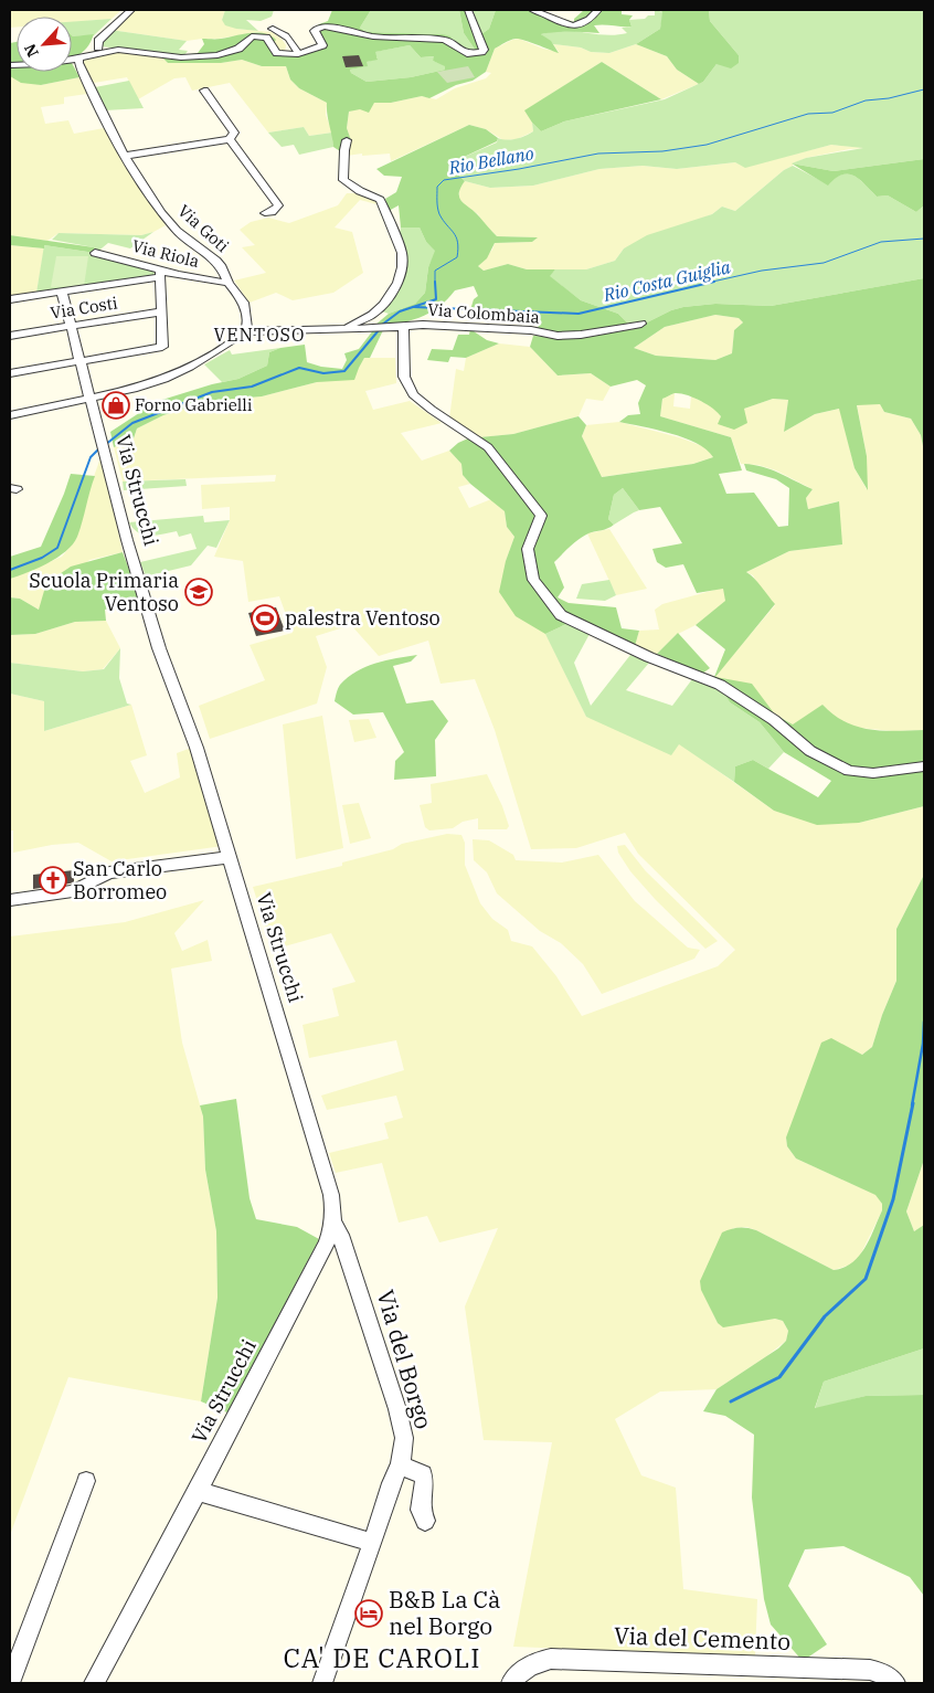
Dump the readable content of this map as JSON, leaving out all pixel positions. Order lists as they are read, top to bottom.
{
  "streets": {
    "street": [
      "Via Goti",
      "Via Riola",
      "Via Costi",
      "Via Colombaia",
      "Via Strucchi",
      "Via del Borgo",
      "Via del Cemento"
    ]
  },
  "crossings": [
    ["Via Goti", "Via Riola"],
    ["Via Goti", "Via Colombaia"],
    ["Via Costi", "Via Strucchi"],
    ["Via Strucchi", "Via del Borgo"]
  ],
  "districts": ["VENTOSO", "CA' DE CAROLI"],
  "water": ["Rio Bellano", "Rio Costa Guiglia"],
  "places": {
    "shop": ["Forno Gabrielli"],
    "school or university": ["Scuola Primaria Ventoso"],
    "sports": ["palestra Ventoso"],
    "church": ["San Carlo Borromeo"],
    "hotel": ["B&B La Cà nel Borgo"]
  },
  "north": "bottom left"
}
